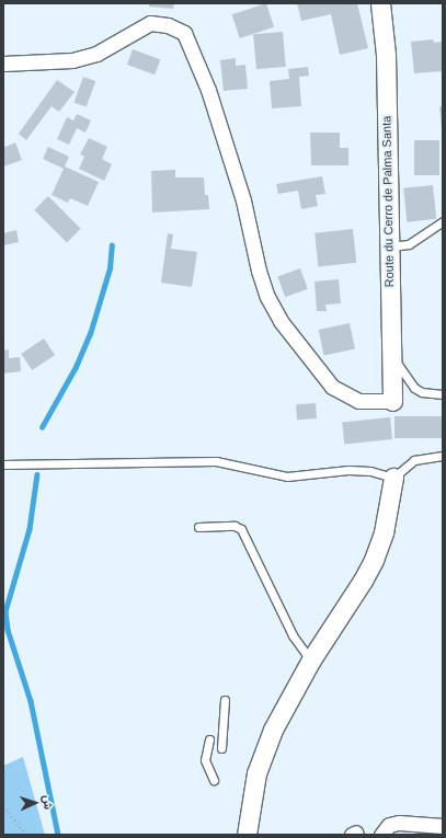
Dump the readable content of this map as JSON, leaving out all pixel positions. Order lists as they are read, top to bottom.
{
  "streets": {
    "street": ["Route du Cerro de Palma Santa"]
  },
  "north": "right"
}
